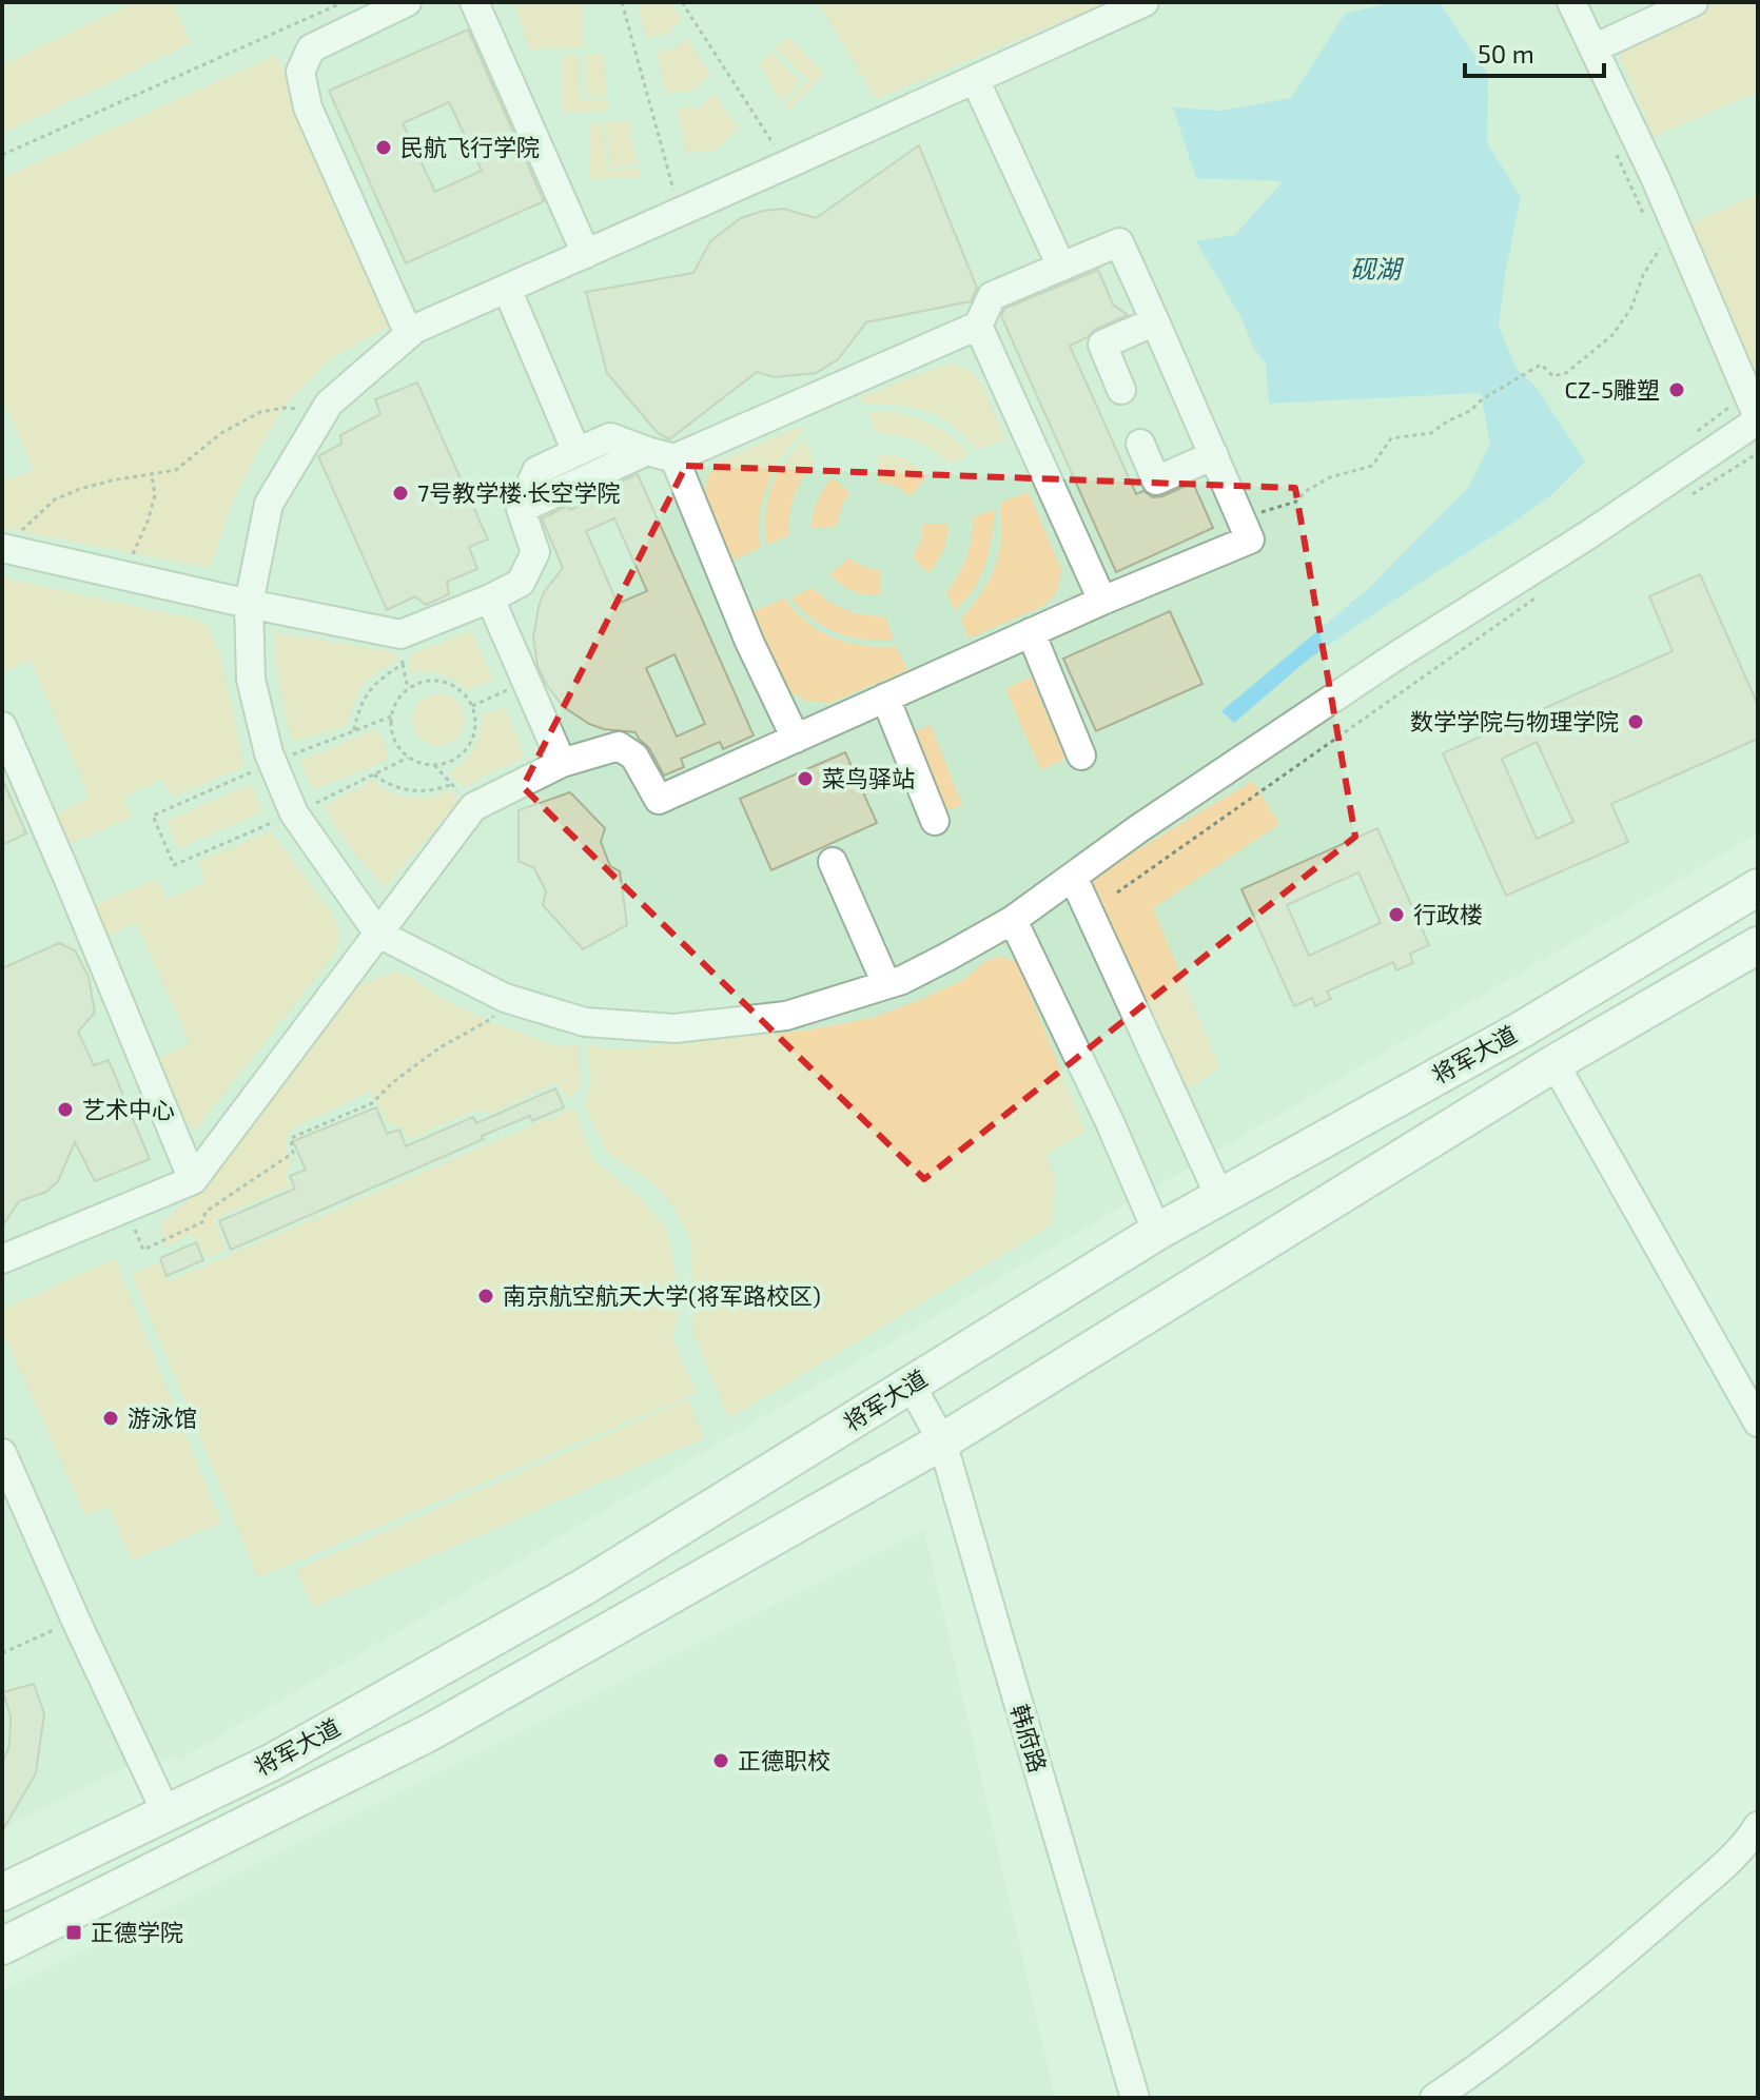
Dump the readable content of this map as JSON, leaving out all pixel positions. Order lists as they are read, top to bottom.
{
  "streets": {
    "main road": ["将军大道"],
    "street": ["韩府路"]
  },
  "crossings": [
    ["将军大道", "韩府路"]
  ],
  "water": ["砚湖"],
  "places": {
    "other": [
      "民航飞行学院",
      "CZ-5雕塑",
      "7号教学楼·长空学院",
      "数学学院与物理学院",
      "菜鸟驿站",
      "行政楼",
      "艺术中心",
      "南京航空航天大学(将军路校区)",
      "游泳馆",
      "正德职校"
    ],
    "transit": ["正德学院"]
  },
  "scale_bar": "50 m"
}
